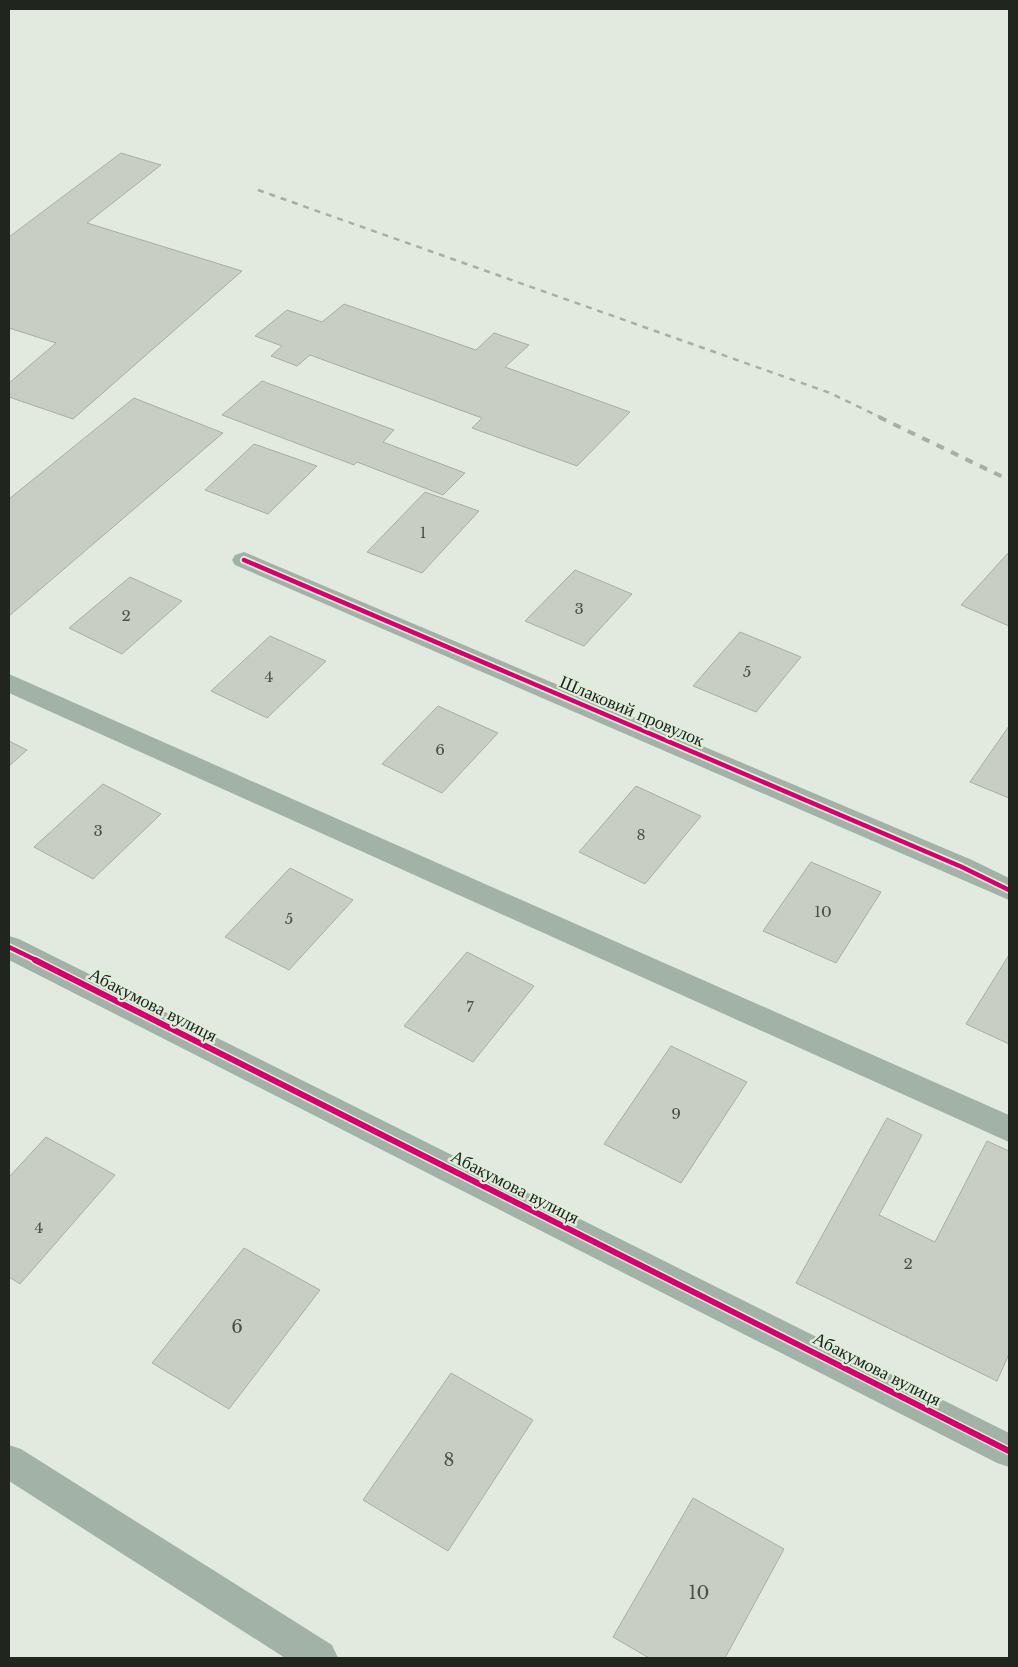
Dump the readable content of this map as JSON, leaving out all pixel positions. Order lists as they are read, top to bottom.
{
  "streets": {
    "street": ["Шлаковий провулок", "Абакумова вулиця"]
  },
  "house_numbers": [
    "1",
    "3",
    "2",
    "5",
    "4",
    "6",
    "3",
    "8",
    "10",
    "5",
    "7",
    "9",
    "4",
    "2",
    "6",
    "8",
    "10"
  ]
}
